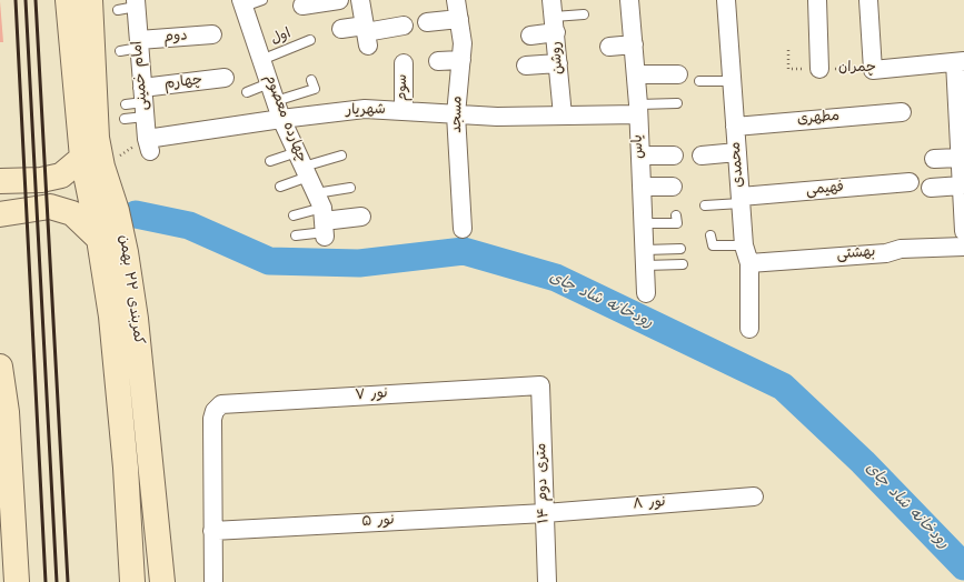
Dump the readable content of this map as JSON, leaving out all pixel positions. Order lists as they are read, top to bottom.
{
  "streets": {
    "street": [
      "دوم",
      "روشن",
      "چمران",
      "امام خمینی",
      "چهارم",
      "سوم",
      "شهریار",
      "مسجد",
      "چهارده معصوم",
      "مطهری",
      "یاس",
      "محمدی",
      "فهیمی",
      "بهشتی",
      "کمربندی ۲۲ بهمن",
      "نور ۷",
      "۱۴ متری دوم",
      "نور ۸",
      "نور ۵"
    ],
    "lane": ["اول"]
  },
  "crossings": [
    ["دوم", "امام خمینی"],
    ["اول", "چهارده معصوم"],
    ["روشن", "شهریار"],
    ["امام خمینی", "چهارم"],
    ["امام خمینی", "شهریار"],
    ["سوم", "شهریار"],
    ["شهریار", "مسجد"],
    ["شهریار", "چهارده معصوم"],
    ["شهریار", "یاس"],
    ["مطهری", "محمدی"],
    ["محمدی", "فهیمی"],
    ["محمدی", "بهشتی"],
    ["نور ۷", "۱۴ متری دوم"],
    ["نور ۷", "نور ۵"],
    ["۱۴ متری دوم", "نور ۸"],
    ["۱۴ متری دوم", "نور ۵"],
    ["نور ۸", "نور ۵"]
  ],
  "water": ["رودخانه شاد چای"]
}
